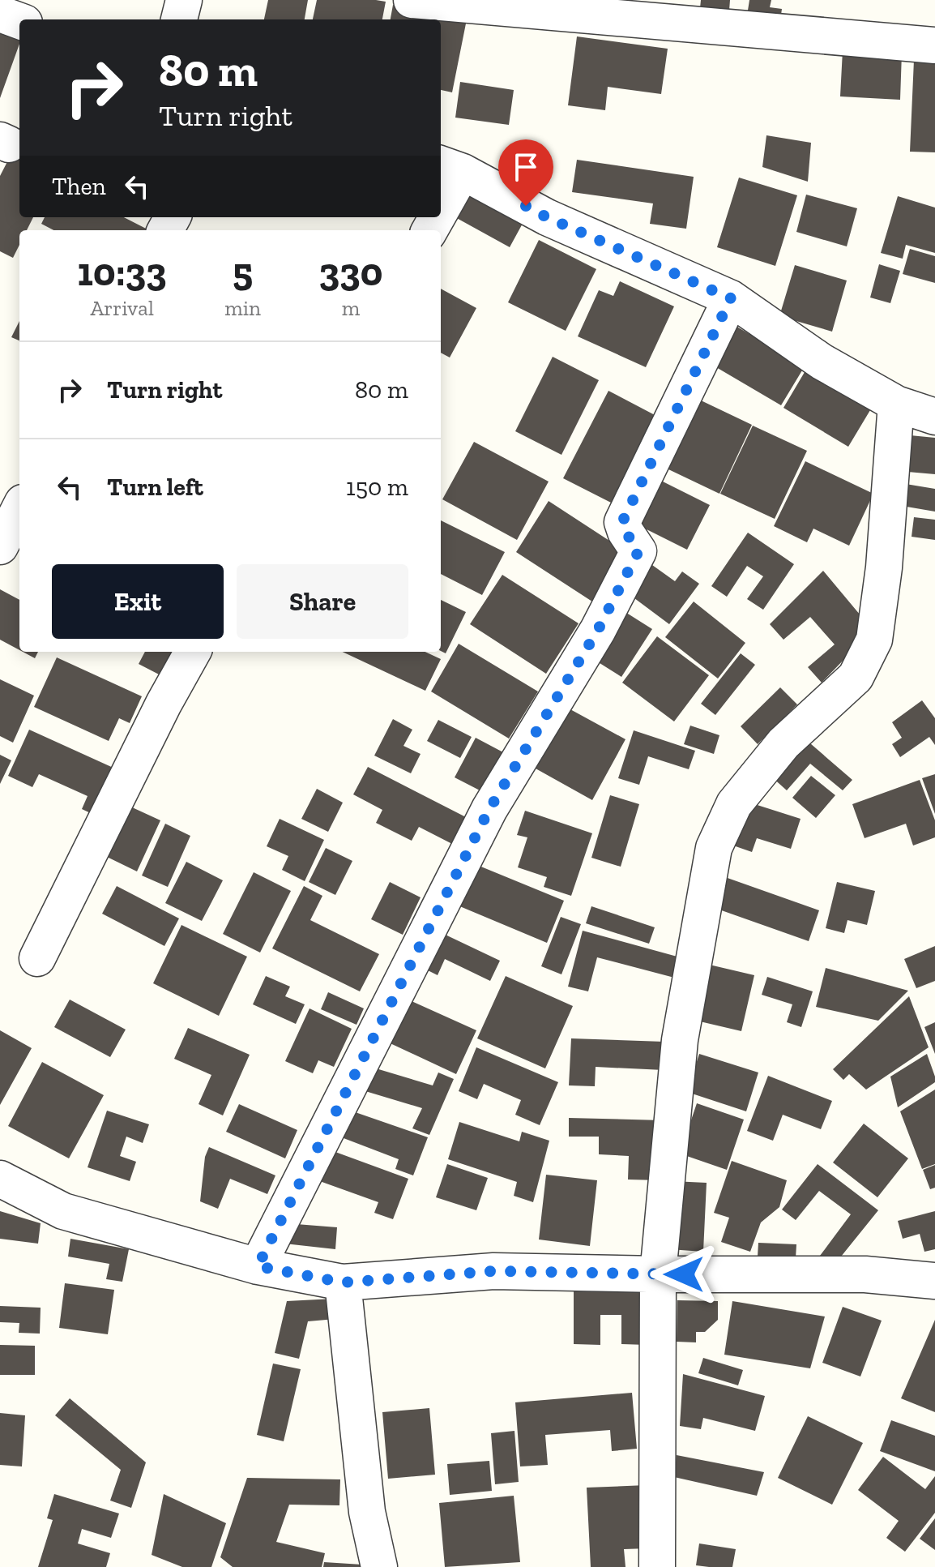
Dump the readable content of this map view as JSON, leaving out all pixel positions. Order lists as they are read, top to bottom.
{
  "page": {
    "turn": ["80 m", "Turn right"],
    "then": "Then",
    "eta": [
      "10:33",
      "Arrival",
      "5",
      "min",
      "330",
      "m"
    ],
    "list": [
      {
        "name": "Turn right",
        "value": "80 m"
      },
      {
        "name": "Turn left",
        "value": "150 m"
      }
    ],
    "buttons": ["Exit", "Share"]
  }
}
